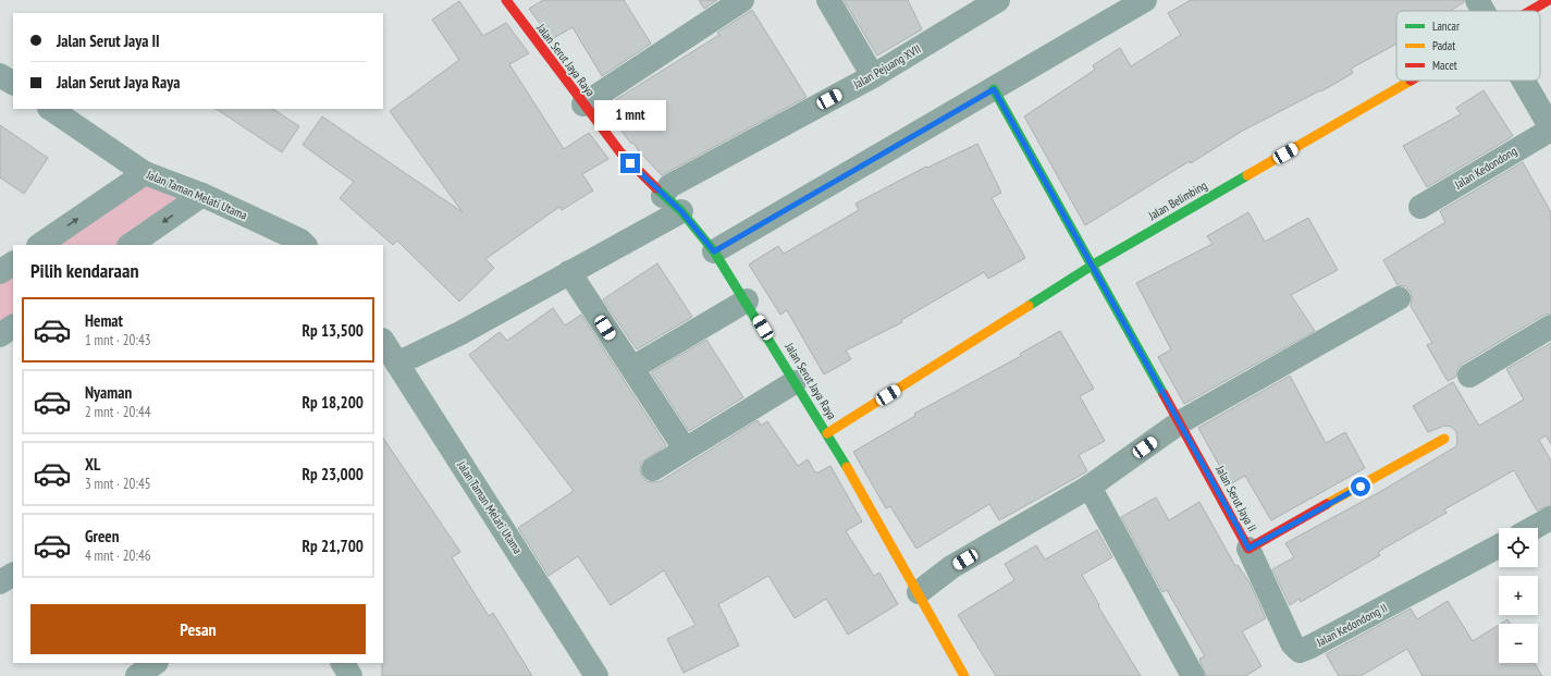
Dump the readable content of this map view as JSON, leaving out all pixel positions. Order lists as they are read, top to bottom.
{
  "streets": {
    "street": [
      "Jalan Serut Jaya Raya",
      "Jalan Pejuang XVII",
      "Jalan Kedondong",
      "Jalan Taman Melati Utama",
      "Jalan Belimbing",
      "Jalan Serut Jaya II",
      "Jalan Kedondong II"
    ]
  },
  "crossings": [
    ["Jalan Serut Jaya Raya", "Jalan Pejuang XVII"],
    ["Jalan Serut Jaya Raya", "Jalan Belimbing"],
    ["Jalan Belimbing", "Jalan Serut Jaya II"],
    ["Jalan Serut Jaya II", "Jalan Kedondong II"]
  ],
  "legend": ["Lancar", "Padat", "Macet"],
  "page": {
    "banner": ["Jalan Serut Jaya II", "Jalan Serut Jaya Raya"],
    "bubble": "1 mnt",
    "heading": "Pilih kendaraan",
    "list": [
      {
        "name": "Hemat",
        "note": "1 mnt · 20:43",
        "value": "Rp 13,500"
      },
      {
        "name": "Nyaman",
        "note": "2 mnt · 20:44",
        "value": "Rp 18,200"
      },
      {
        "name": "XL",
        "note": "3 mnt · 20:45",
        "value": "Rp 23,000"
      },
      {
        "name": "Green",
        "note": "4 mnt · 20:46",
        "value": "Rp 21,700"
      }
    ],
    "map_buttons": ["+", "−"],
    "buttons": "Pesan"
  }
}
